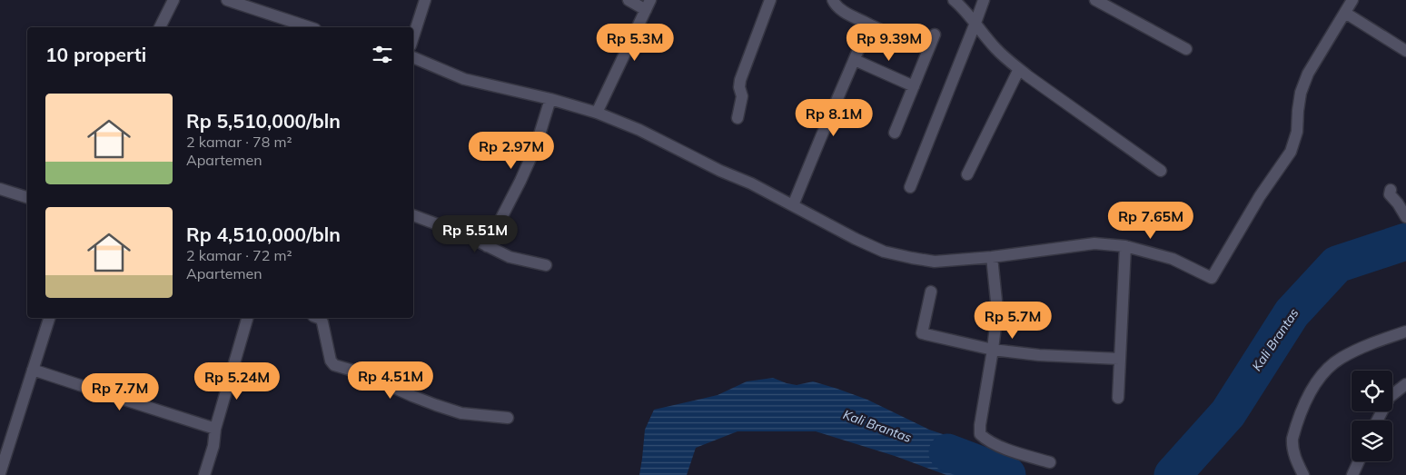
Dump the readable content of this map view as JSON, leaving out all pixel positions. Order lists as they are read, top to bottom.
{
  "water": ["Kali Brantas"],
  "page": {
    "price": [
      "Rp 5.3M",
      "Rp 9.39M",
      "Rp 8.1M",
      "Rp 2.97M",
      "Rp 7.65M",
      "Rp 5.51M",
      "Rp 5.7M",
      "Rp 4.51M",
      "Rp 5.24M",
      "Rp 7.7M"
    ],
    "heading": "10 properti",
    "list": [
      {
        "name": "Rp 5,510,000/bln",
        "note": "2 kamar · 78 m² · Apartemen"
      },
      {
        "name": "Rp 4,510,000/bln",
        "note": "2 kamar · 72 m² · Apartemen"
      }
    ]
  }
}
